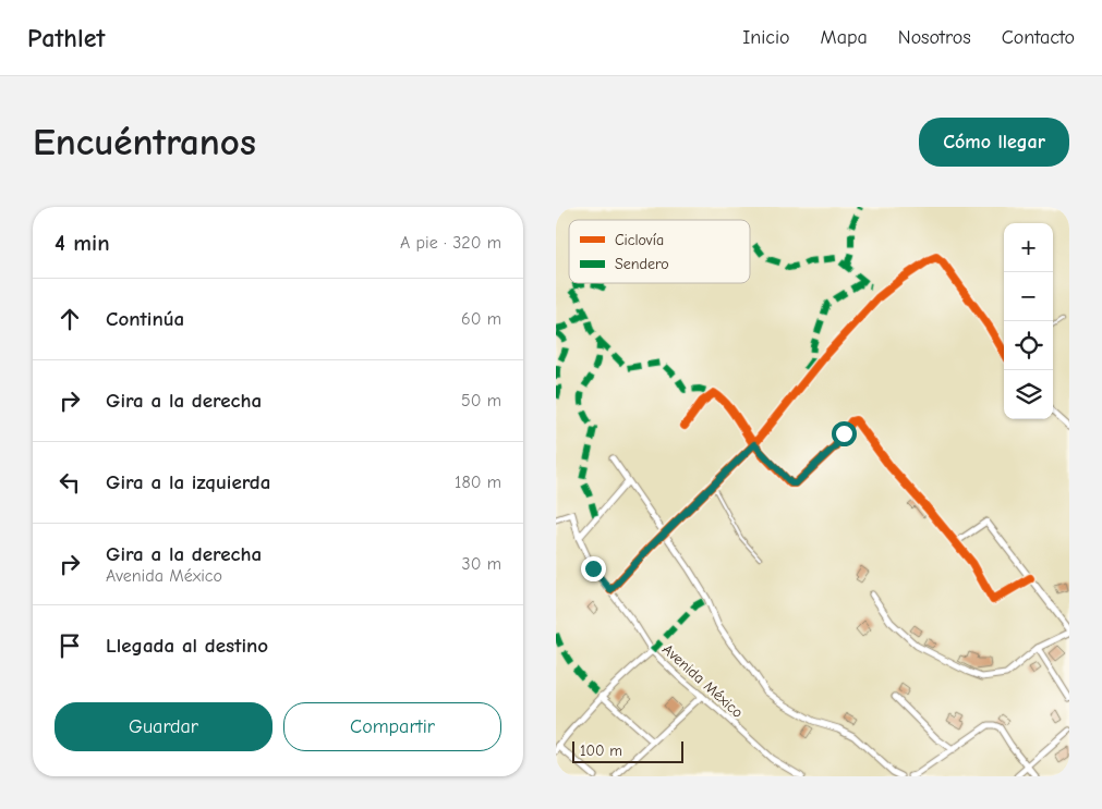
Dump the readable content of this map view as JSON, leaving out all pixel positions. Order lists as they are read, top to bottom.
{
  "streets": {
    "street": ["Avenida México"]
  },
  "legend": ["Ciclovía", "Sendero"],
  "scale_bar": "100 m",
  "page": {
    "header": "Pathlet",
    "nav": [
      "Inicio",
      "Mapa",
      "Nosotros",
      "Contacto"
    ],
    "buttons": [
      "Cómo llegar",
      ["Guardar", "Compartir"]
    ],
    "title": "Encuéntranos",
    "heading": ["4 min", "A pie · 320 m"],
    "map_buttons": ["+", "−"],
    "list": [
      ["Continúa", "60 m"],
      ["Gira a la derecha", "50 m"],
      ["Gira a la izquierda", "180 m"],
      ["Gira a la derecha", "Avenida México", "30 m"],
      "Llegada al destino"
    ],
    "scale": "100 m"
  }
}
